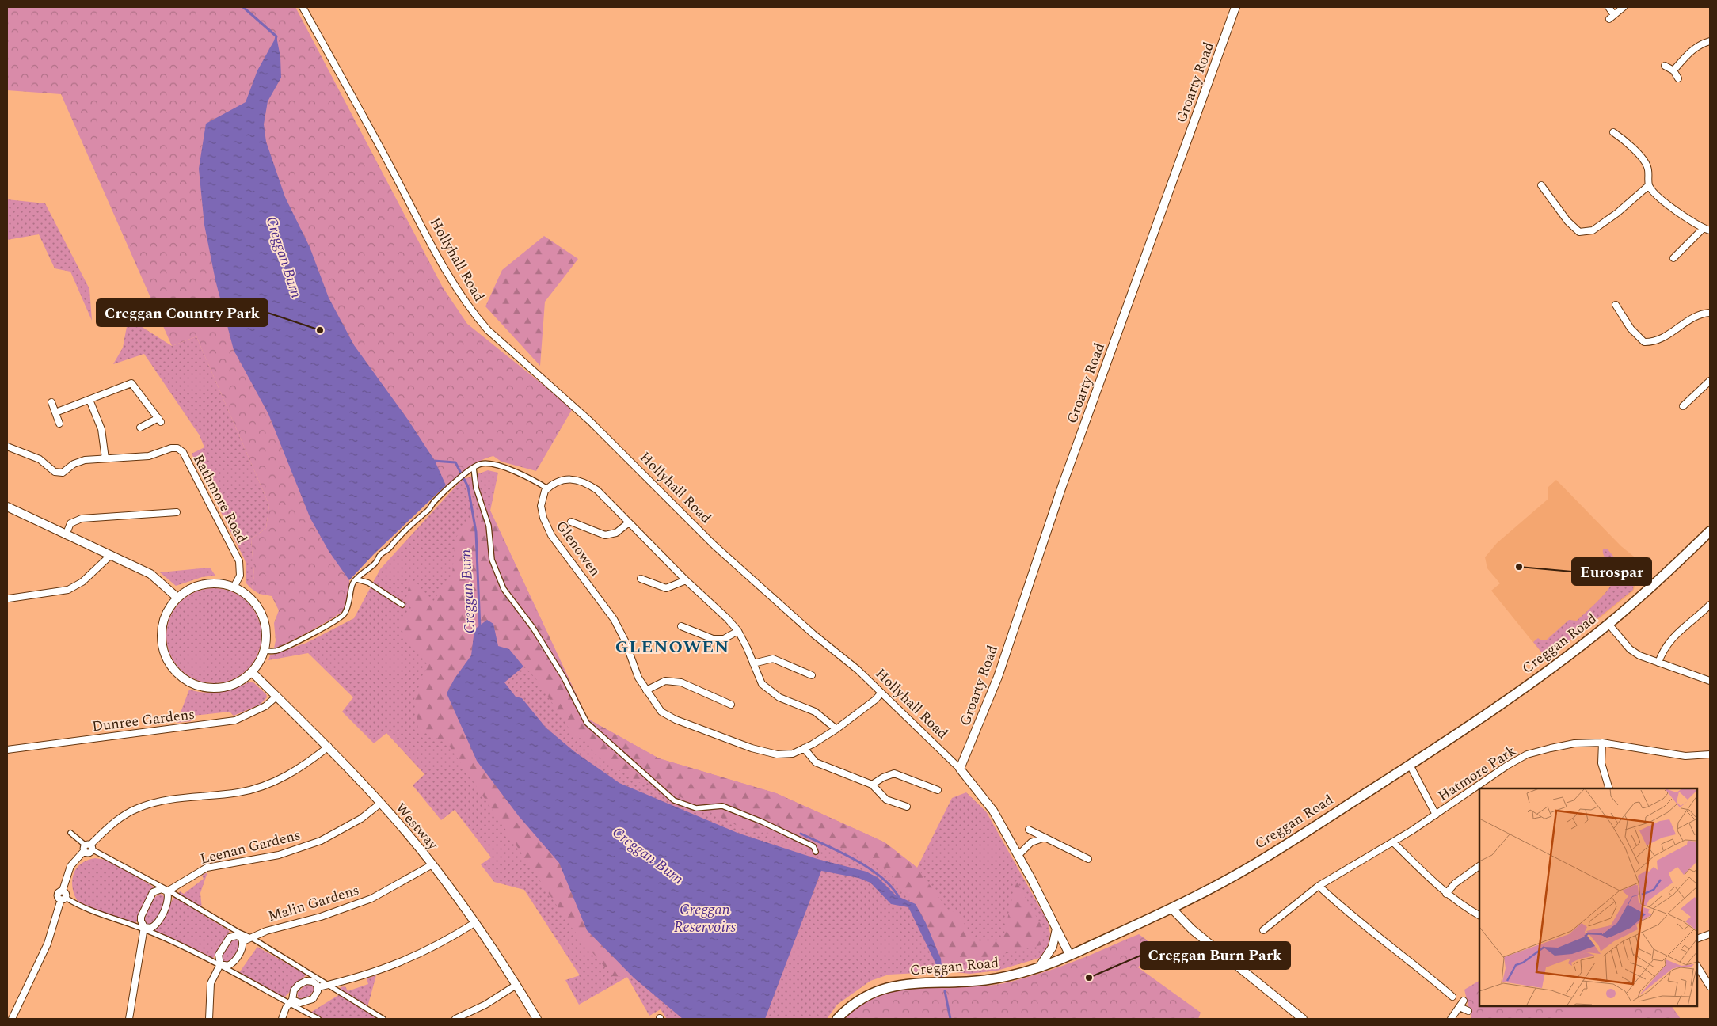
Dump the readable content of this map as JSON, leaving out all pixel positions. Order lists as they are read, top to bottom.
{
  "streets": {
    "main road": ["Creggan Road"],
    "street": [
      "Groarty Road",
      "Hollyhall Road",
      "Rathmore Road",
      "Glenowen",
      "Dunree Gardens",
      "Hatmore Park",
      "Westway",
      "Leenan Gardens",
      "Malin Gardens"
    ]
  },
  "crossings": [
    ["Groarty Road", "Hollyhall Road"],
    ["Hollyhall Road", "Glenowen"],
    ["Hollyhall Road", "Creggan Road"],
    ["Rathmore Road", "Westway"],
    ["Creggan Road", "Hatmore Park"],
    ["Dunree Gardens", "Westway"],
    ["Westway", "Leenan Gardens"],
    ["Westway", "Malin Gardens"]
  ],
  "districts": ["GLENOWEN"],
  "water": ["Creggan Burn", "Creggan Reservoirs"],
  "places": ["Creggan Country Park", "Eurospar", "Creggan Burn Park"]
}
